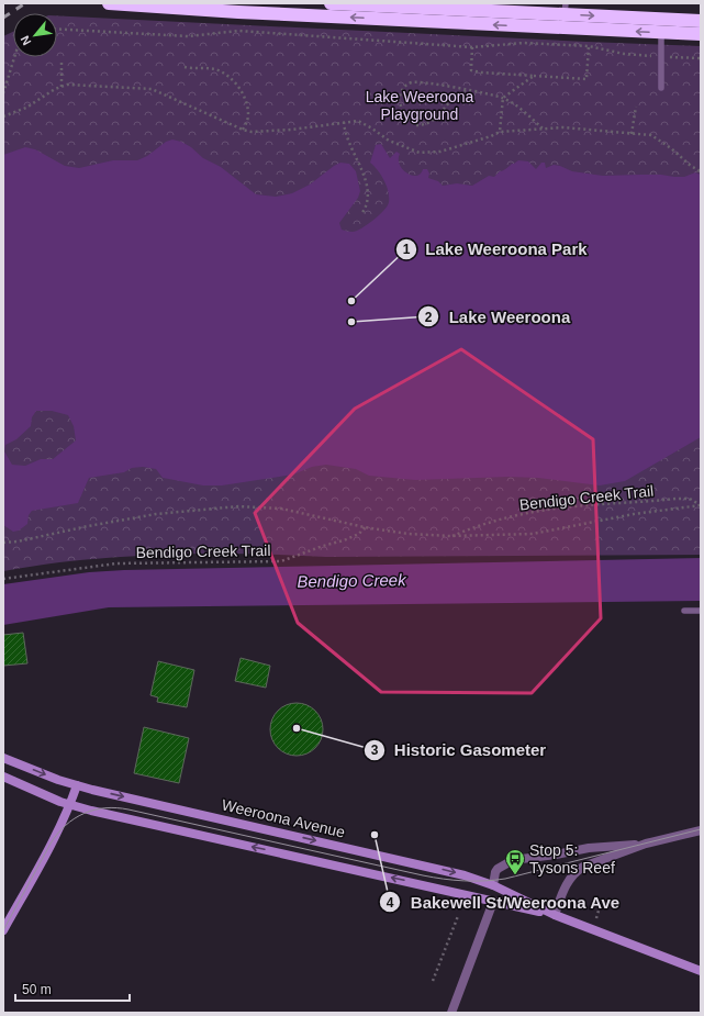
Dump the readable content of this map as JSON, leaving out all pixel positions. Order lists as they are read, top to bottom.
{
  "streets": {
    "main road": ["Weeroona Avenue"],
    "path": ["Bendigo Creek Trail"]
  },
  "water": ["Bendigo Creek"],
  "parks": ["Lake Weeroona Playground"],
  "places": {
    "other": [
      "Lake Weeroona Park",
      "Lake Weeroona",
      "Historic Gasometer",
      "Bakewell St/Weeroona Ave"
    ],
    "bus stop": ["Stop 5: Tysons Reef"]
  },
  "scale_bar": "50 m",
  "north": "bottom left"
}
